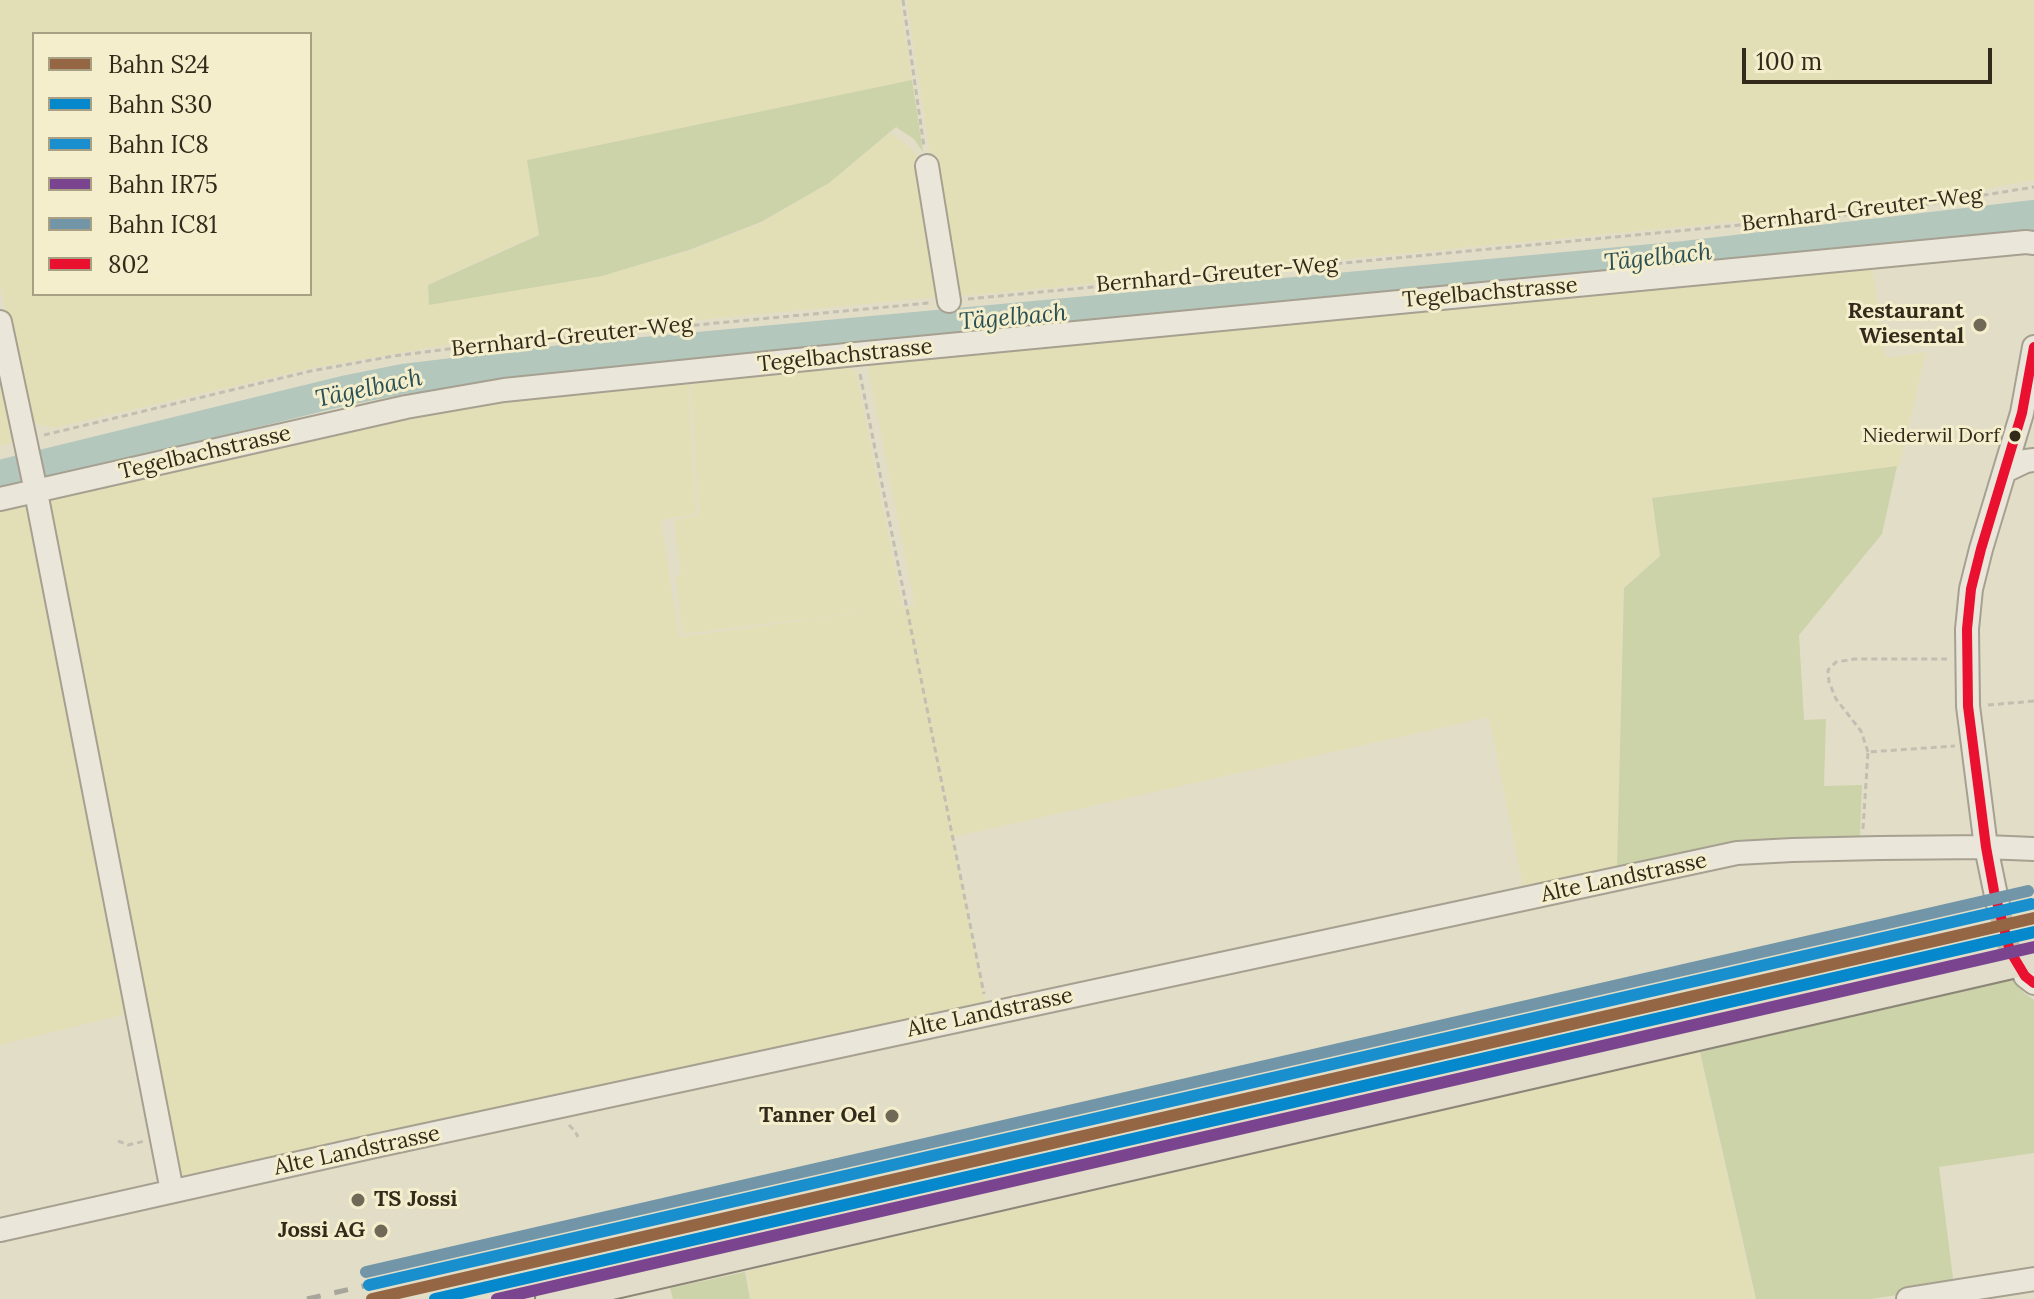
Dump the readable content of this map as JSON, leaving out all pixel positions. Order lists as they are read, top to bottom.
{
  "streets": {
    "street": ["Tegelbachstrasse", "Alte Landstrasse"],
    "path": ["Bernhard-Greuter-Weg"]
  },
  "water": ["Tägelbach"],
  "places": [
    "Restaurant Wiesental",
    "Niederwil Dorf",
    "Tanner Oel",
    "TS Jossi",
    "Jossi AG"
  ],
  "lines": [
    "transit line 802",
    "rail line IC81",
    "rail line IC8",
    "rail line S24",
    "rail line S30",
    "rail line IR75"
  ],
  "legend": [
    "Bahn S24",
    "Bahn S30",
    "Bahn IC8",
    "Bahn IR75",
    "Bahn IC81",
    "802"
  ],
  "scale_bar": "100 m"
}
